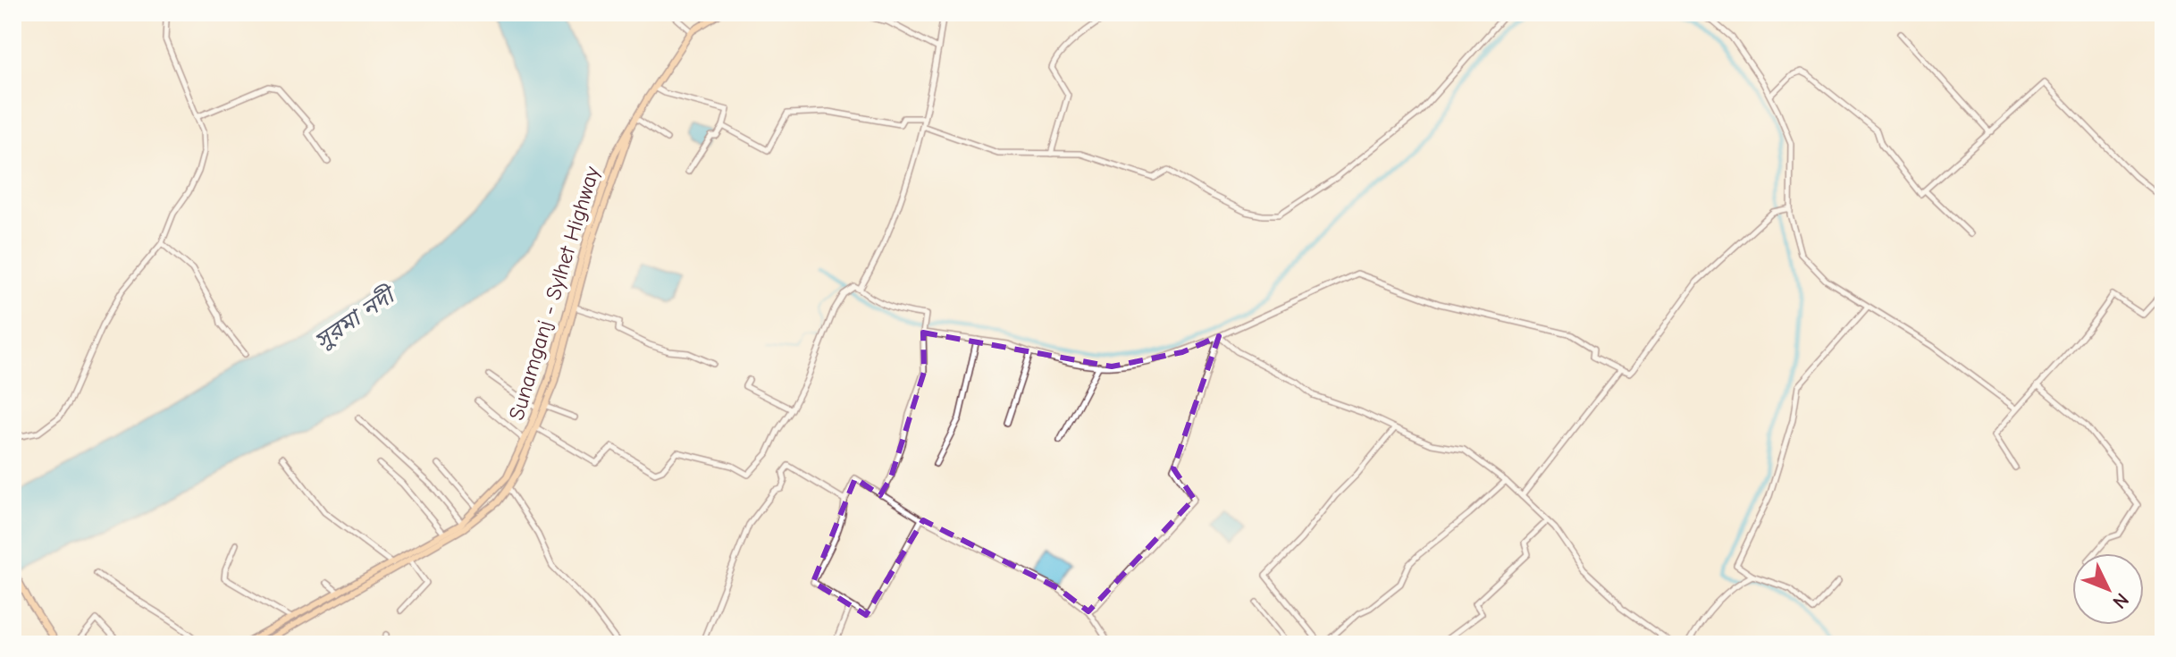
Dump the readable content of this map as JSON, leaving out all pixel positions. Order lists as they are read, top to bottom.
{
  "streets": {
    "main road": ["Sunamganj - Sylhet Highway"]
  },
  "water": ["সুরমা নদী"],
  "north": "bottom right"
}
